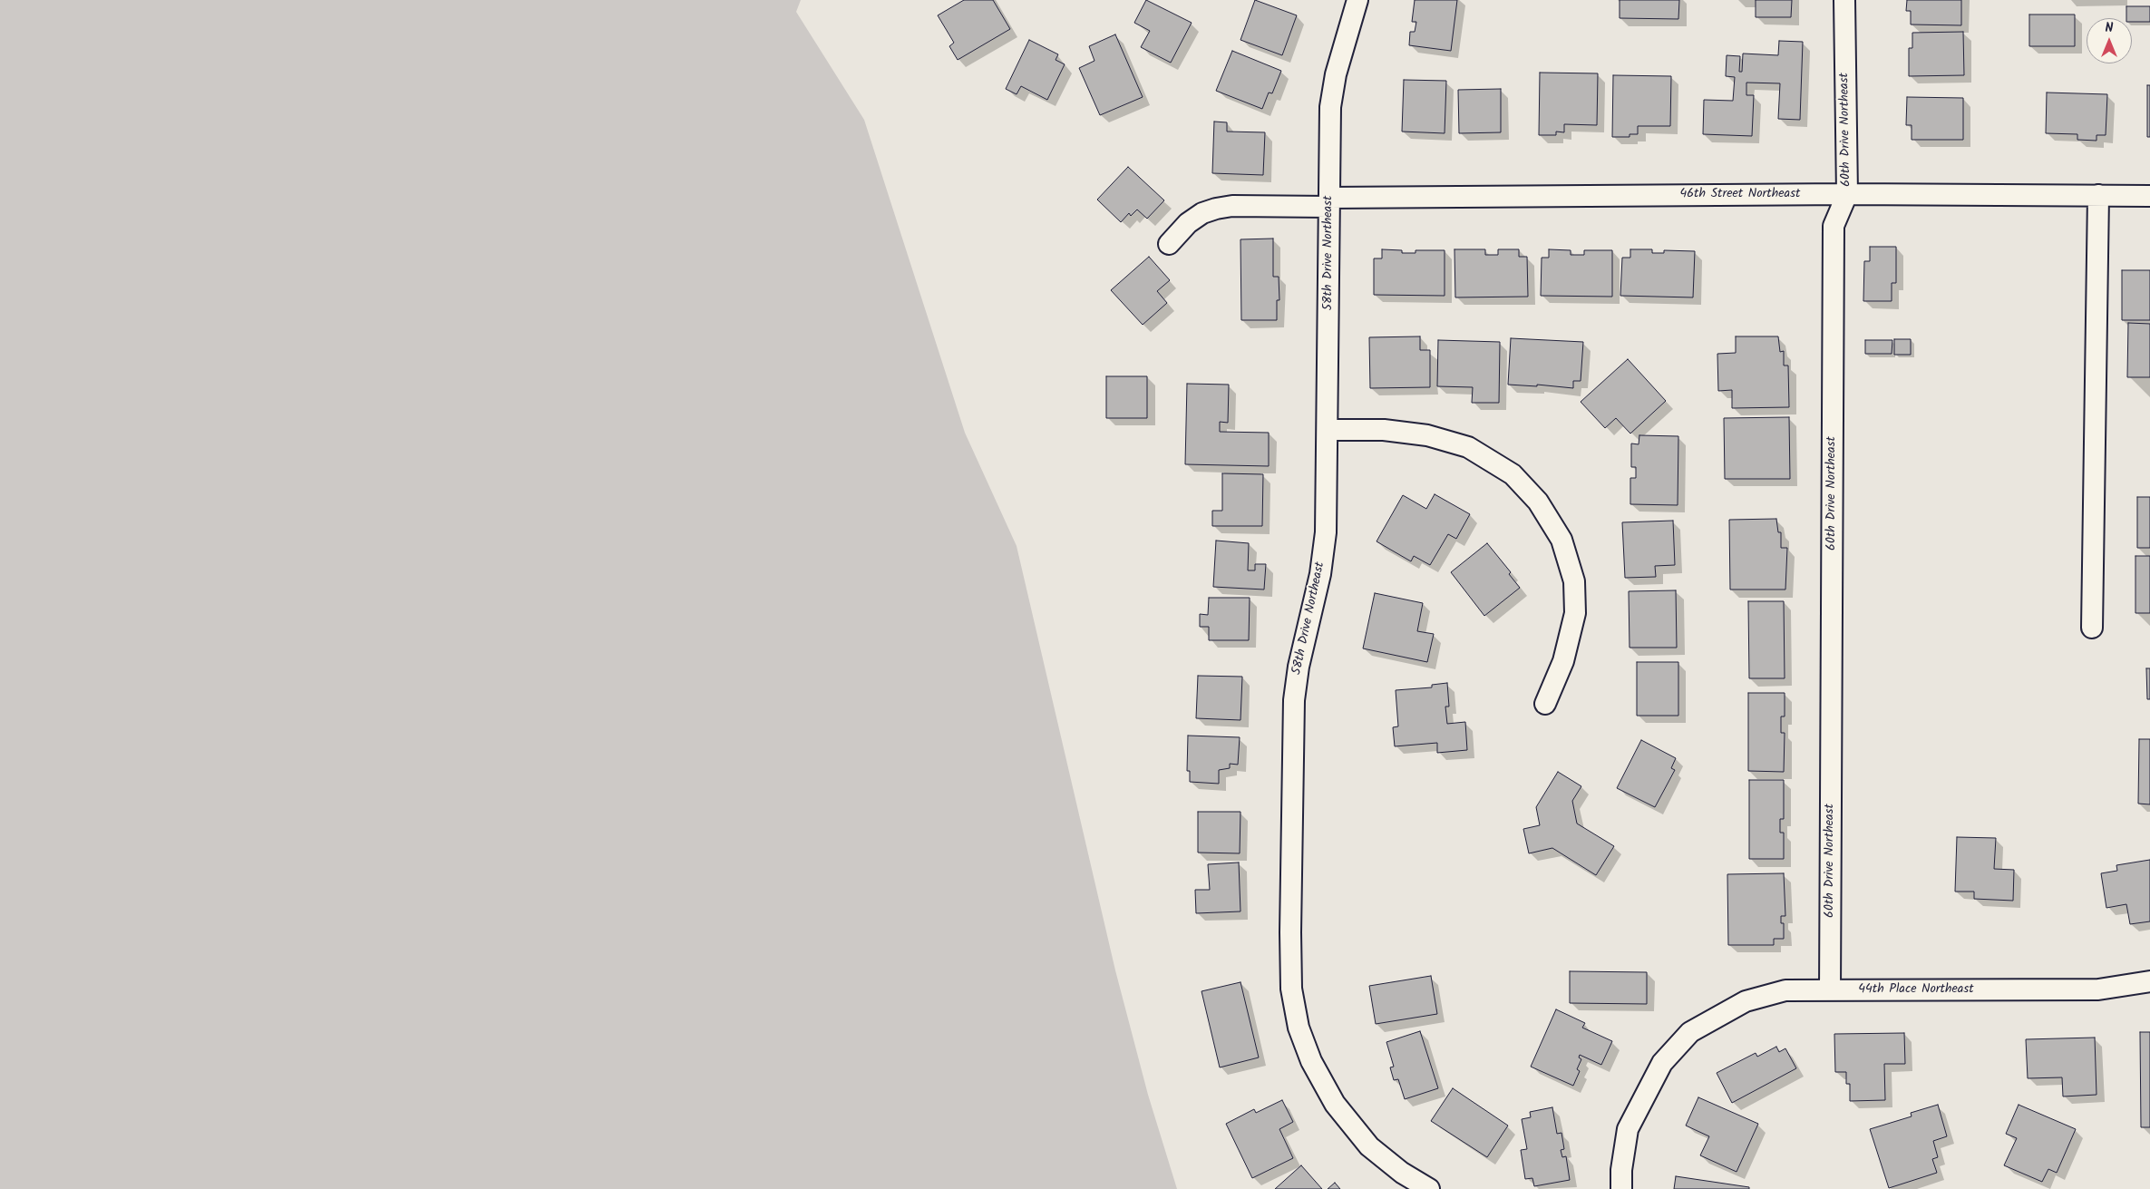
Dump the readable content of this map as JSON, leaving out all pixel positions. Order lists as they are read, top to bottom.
{
  "streets": {
    "street": [
      "60th Drive Northeast",
      "46th Street Northeast",
      "58th Drive Northeast",
      "44th Place Northeast"
    ]
  },
  "crossings": [
    ["60th Drive Northeast", "46th Street Northeast"],
    ["60th Drive Northeast", "44th Place Northeast"],
    ["46th Street Northeast", "58th Drive Northeast"]
  ],
  "north": "top"
}
